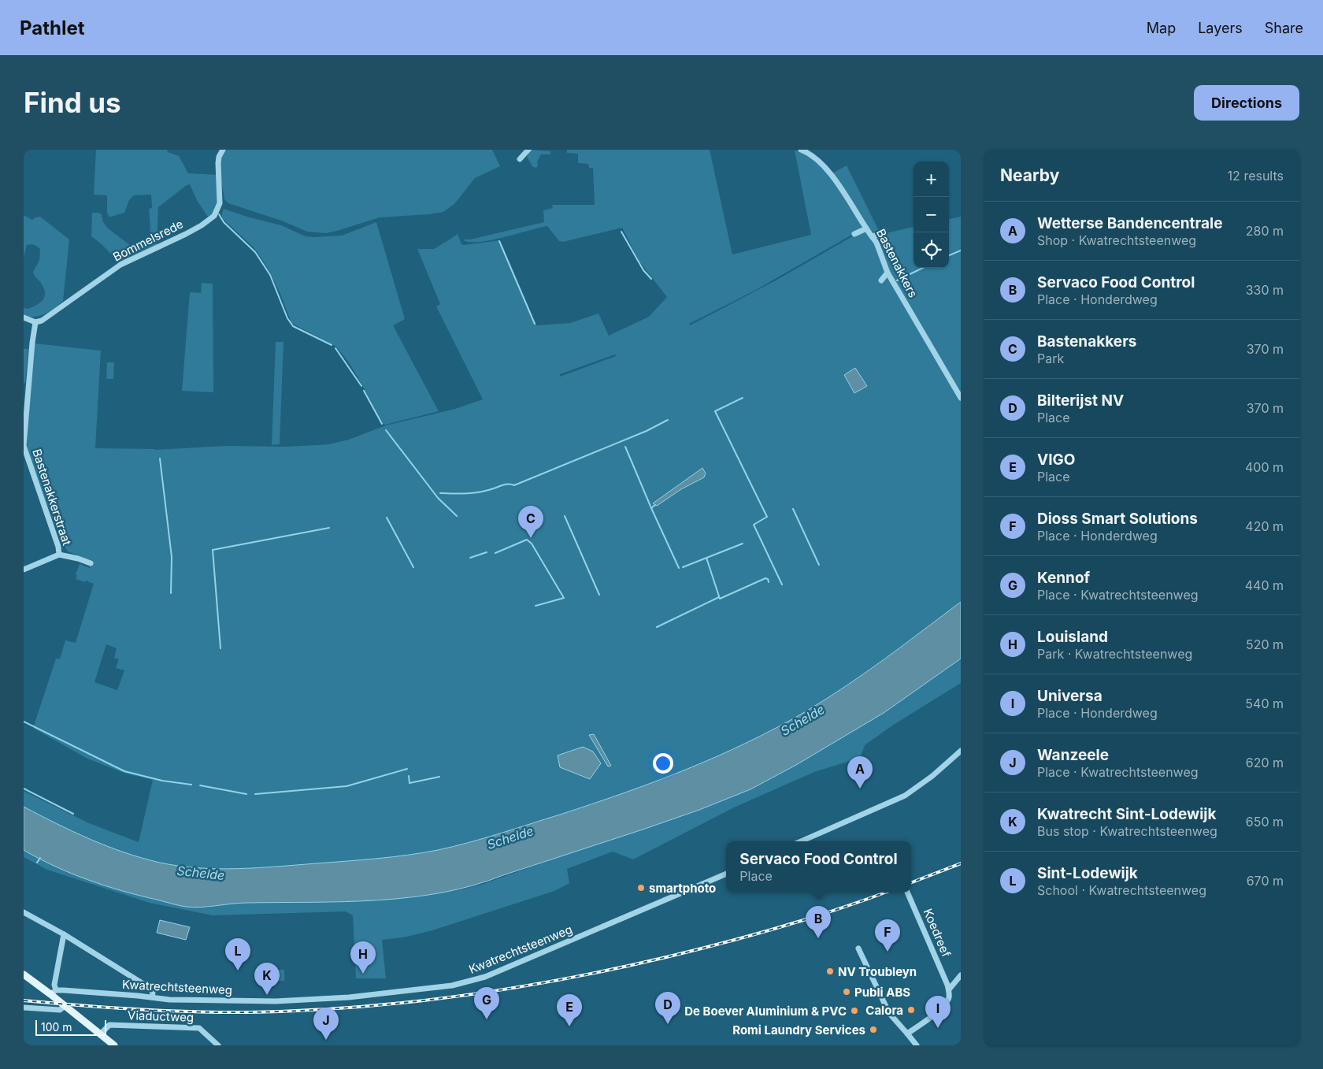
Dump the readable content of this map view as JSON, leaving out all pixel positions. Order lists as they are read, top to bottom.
{
  "streets": {
    "street": [
      "Bommelsrede",
      "Bastenakkers",
      "Bastenakkerstraat",
      "Koedreef",
      "Kwatrechtsteenweg",
      "Viaductweg"
    ]
  },
  "water": ["Schelde"],
  "places": [
    "smartphoto",
    "NV Troubleyn",
    "Publi ABS",
    "Calora",
    "De Boever Aluminium & PVC",
    "Romi Laundry Services"
  ],
  "scale_bar": "100 m",
  "page": {
    "header": "Pathlet",
    "nav": ["Map", "Layers", "Share"],
    "buttons": "Directions",
    "title": "Find us",
    "heading": ["Nearby", "12 results"],
    "map_buttons": ["+", "−"],
    "list": [
      {
        "mark": "A",
        "name": "Wetterse Bandencentrale",
        "note": "Shop · Kwatrechtsteenweg",
        "value": "280 m"
      },
      {
        "mark": "B",
        "name": "Servaco Food Control",
        "note": "Place · Honderdweg",
        "value": "330 m"
      },
      {
        "mark": "C",
        "name": "Bastenakkers",
        "note": "Park",
        "value": "370 m"
      },
      {
        "mark": "D",
        "name": "Bilterijst NV",
        "note": "Place",
        "value": "370 m"
      },
      {
        "mark": "E",
        "name": "VIGO",
        "note": "Place",
        "value": "400 m"
      },
      {
        "mark": "F",
        "name": "Dioss Smart Solutions",
        "note": "Place · Honderdweg",
        "value": "420 m"
      },
      {
        "mark": "G",
        "name": "Kennof",
        "note": "Place · Kwatrechtsteenweg",
        "value": "440 m"
      },
      {
        "mark": "H",
        "name": "Louisland",
        "note": "Park · Kwatrechtsteenweg",
        "value": "520 m"
      },
      {
        "mark": "I",
        "name": "Universa",
        "note": "Place · Honderdweg",
        "value": "540 m"
      },
      {
        "mark": "J",
        "name": "Wanzeele",
        "note": "Place · Kwatrechtsteenweg",
        "value": "620 m"
      },
      {
        "mark": "K",
        "name": "Kwatrecht Sint-Lodewijk",
        "note": "Bus stop · Kwatrechtsteenweg",
        "value": "650 m"
      },
      {
        "mark": "L",
        "name": "Sint-Lodewijk",
        "note": "School · Kwatrechtsteenweg",
        "value": "670 m"
      }
    ],
    "pins": [
      "C",
      "A",
      "B",
      "F",
      "L",
      "H",
      "K",
      "G",
      "D",
      "E",
      "I",
      "J"
    ],
    "popup": ["Servaco Food Control", "Place"],
    "scale": "100 m"
  }
}
